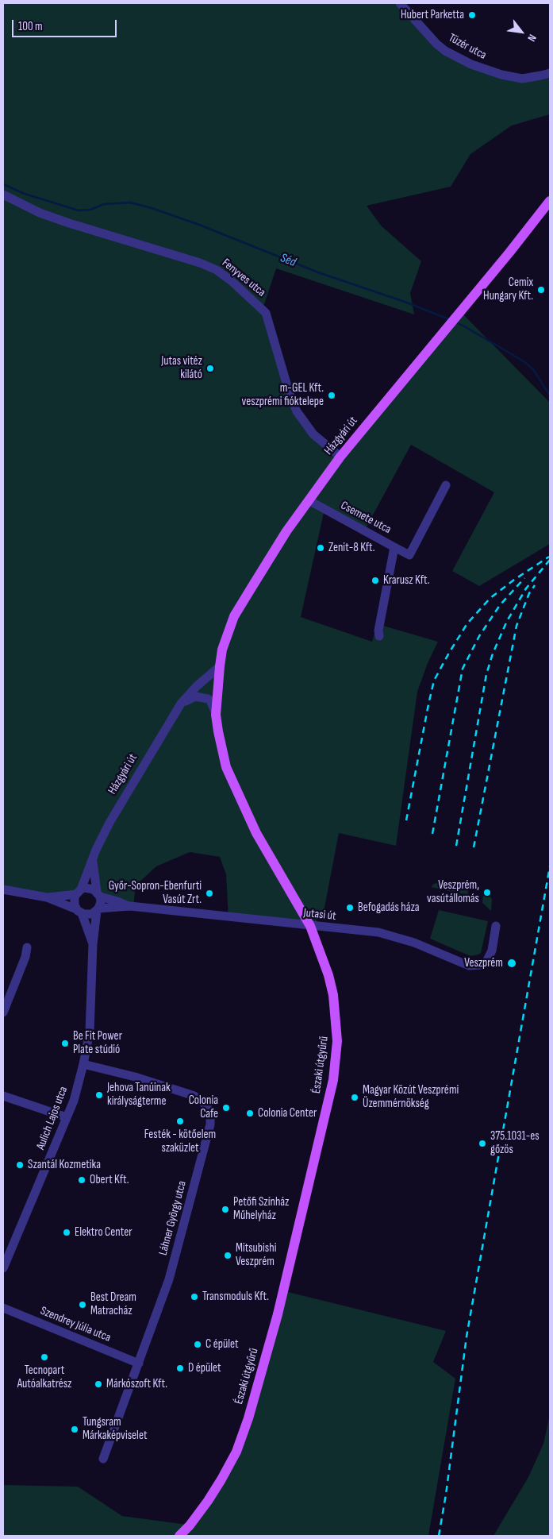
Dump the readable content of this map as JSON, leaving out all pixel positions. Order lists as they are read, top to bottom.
{
  "streets": {
    "main road": ["Házgyári út", "Északi útgyűrű"],
    "street": [
      "Tüzér utca",
      "Fenyves utca",
      "Csemete utca",
      "Jutasi út",
      "Aulich Lajos utca",
      "Láhner György utca",
      "Szendrey Júlia utca"
    ]
  },
  "crossings": [
    ["Fenyves utca", "Házgyári út"],
    ["Házgyári út", "Csemete utca"],
    ["Házgyári út", "Jutasi út"],
    ["Házgyári út", "Északi útgyűrű"],
    ["Házgyári út", "Aulich Lajos utca"],
    ["Jutasi út", "Északi útgyűrű"],
    ["Jutasi út", "Aulich Lajos utca"],
    ["Aulich Lajos utca", "Láhner György utca"],
    ["Láhner György utca", "Szendrey Júlia utca"]
  ],
  "water": ["Séd"],
  "places": [
    "Hubert Parketta",
    "Cemix Hungary Kft.",
    "Jutas vitéz kilátó",
    "m-GEL Kft. veszprémi fióktelepe",
    "Zenit-8 Kft.",
    "Krarusz Kft.",
    "Veszprém, vasútállomás",
    "Győr-Sopron-Ebenfurti Vasút Zrt.",
    "Befogadás háza",
    "Veszprém",
    "Be Fit Power Plate stúdió",
    "Jehova Tanúinak királyságterme",
    "Magyar Közút Veszprémi Üzemmérnökség",
    "Colonia Cafe",
    "Colonia Center",
    "Festék - kötőelem szaküzlet",
    "375.1031-es gőzös",
    "Szantál Kozmetika",
    "Obert Kft.",
    "Petőfi Színház Műhelyház",
    "Elektro Center",
    "Mitsubishi Veszprém",
    "Transmoduls Kft.",
    "Best Dream Matracház",
    "C épület",
    "Tecnopart Autóalkatrész",
    "D épület",
    "Márkószoft Kft.",
    "Tungsram Márkaképviselet"
  ],
  "scale_bar": "100 m",
  "north": "bottom right"
}
